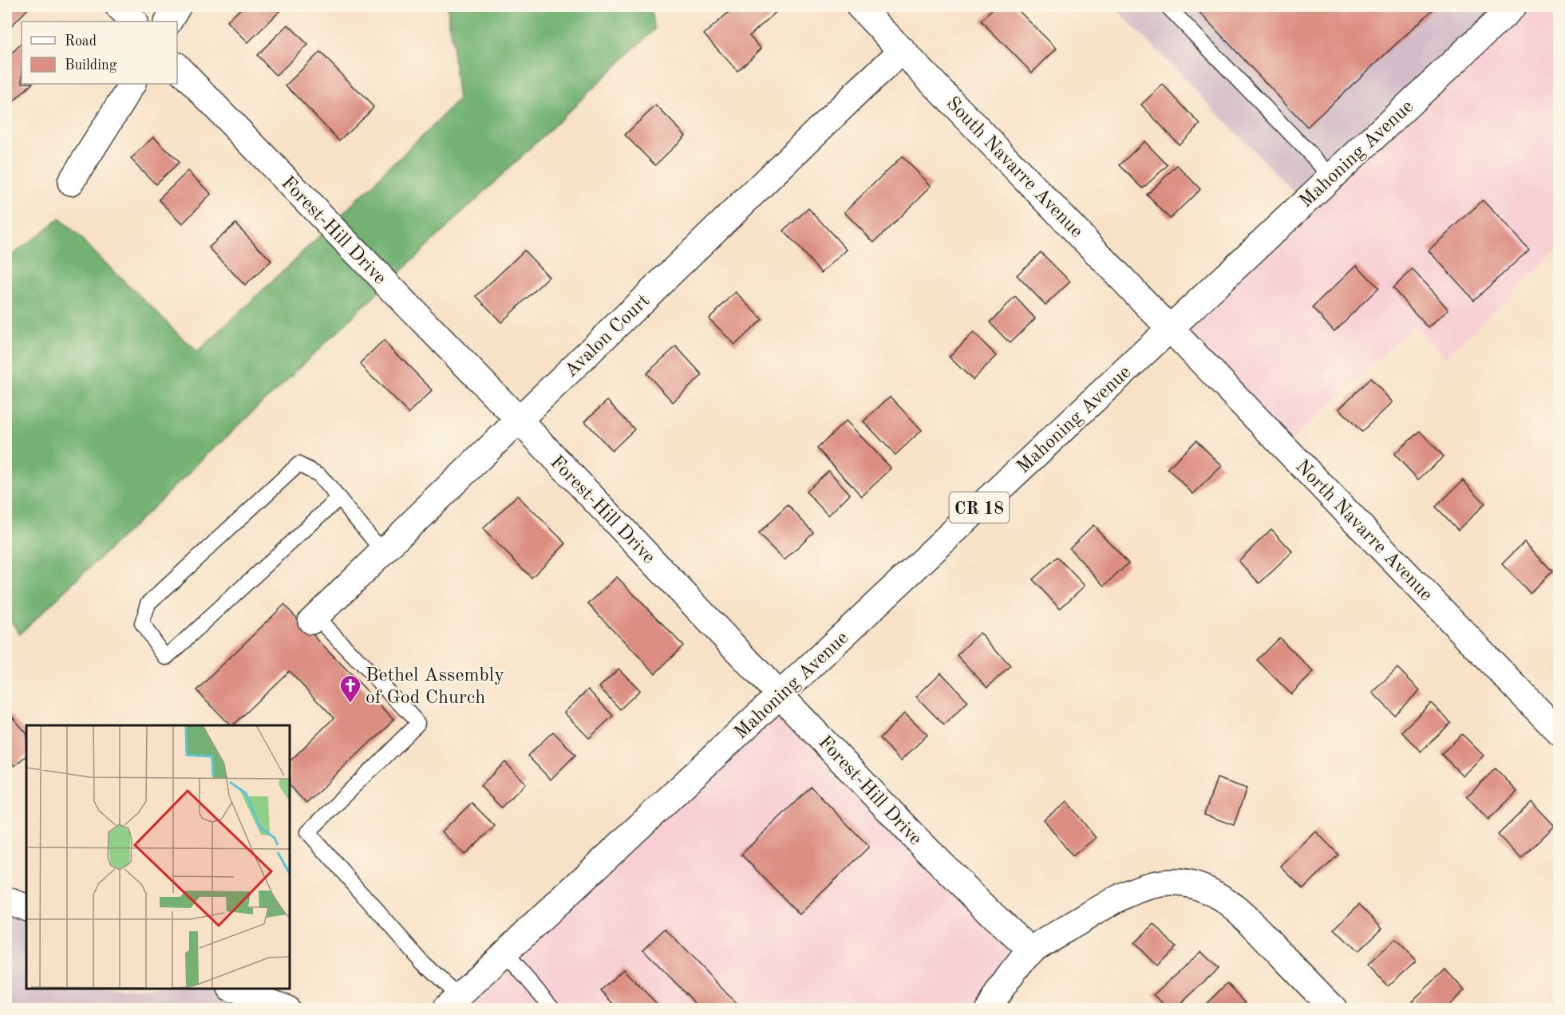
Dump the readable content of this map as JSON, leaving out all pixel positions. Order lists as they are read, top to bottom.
{
  "streets": {
    "street": [
      "Mahoning Avenue",
      "South Navarre Avenue",
      "Forest-Hill Drive",
      "Avalon Court",
      "CR 18",
      "North Navarre Avenue"
    ]
  },
  "crossings": [
    ["Mahoning Avenue", "South Navarre Avenue"],
    ["Mahoning Avenue", "Forest-Hill Drive"],
    ["Mahoning Avenue", "North Navarre Avenue"],
    ["South Navarre Avenue", "Avalon Court"],
    ["South Navarre Avenue", "North Navarre Avenue"],
    ["Forest-Hill Drive", "Avalon Court"]
  ],
  "places": {
    "church": ["Bethel Assembly of God Church"]
  },
  "legend": ["Road", "Building"]
}
